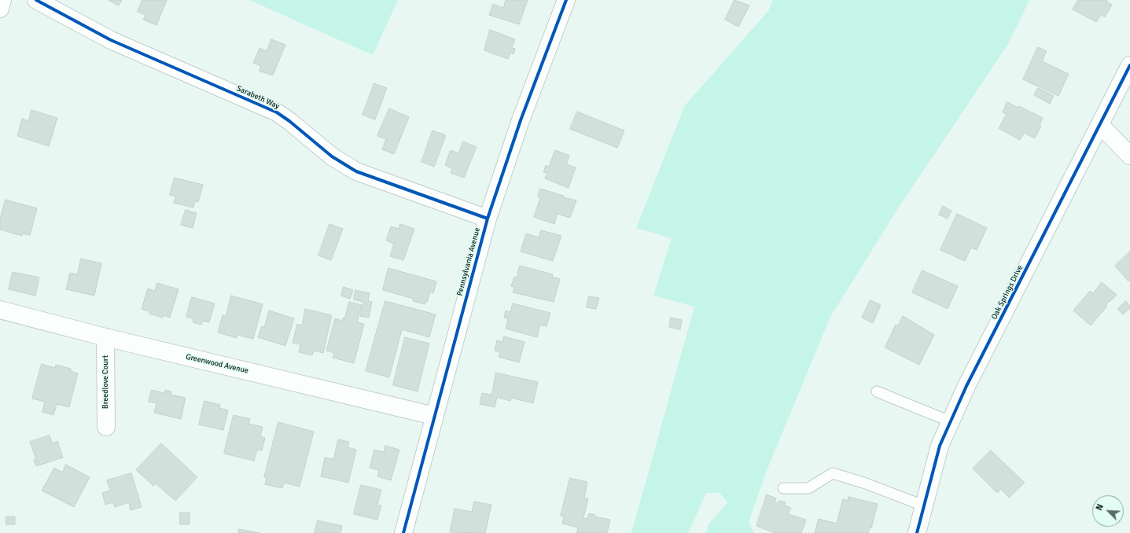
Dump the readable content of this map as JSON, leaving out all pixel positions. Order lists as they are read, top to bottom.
{
  "streets": {
    "street": [
      "Sarabeth Way",
      "Pennsylvania Avenue",
      "Oak Springs Drive",
      "Greenwood Avenue",
      "Breedlove Court"
    ]
  },
  "crossings": [
    ["Sarabeth Way", "Pennsylvania Avenue"],
    ["Pennsylvania Avenue", "Greenwood Avenue"],
    ["Greenwood Avenue", "Breedlove Court"]
  ],
  "north": "top left"
}
